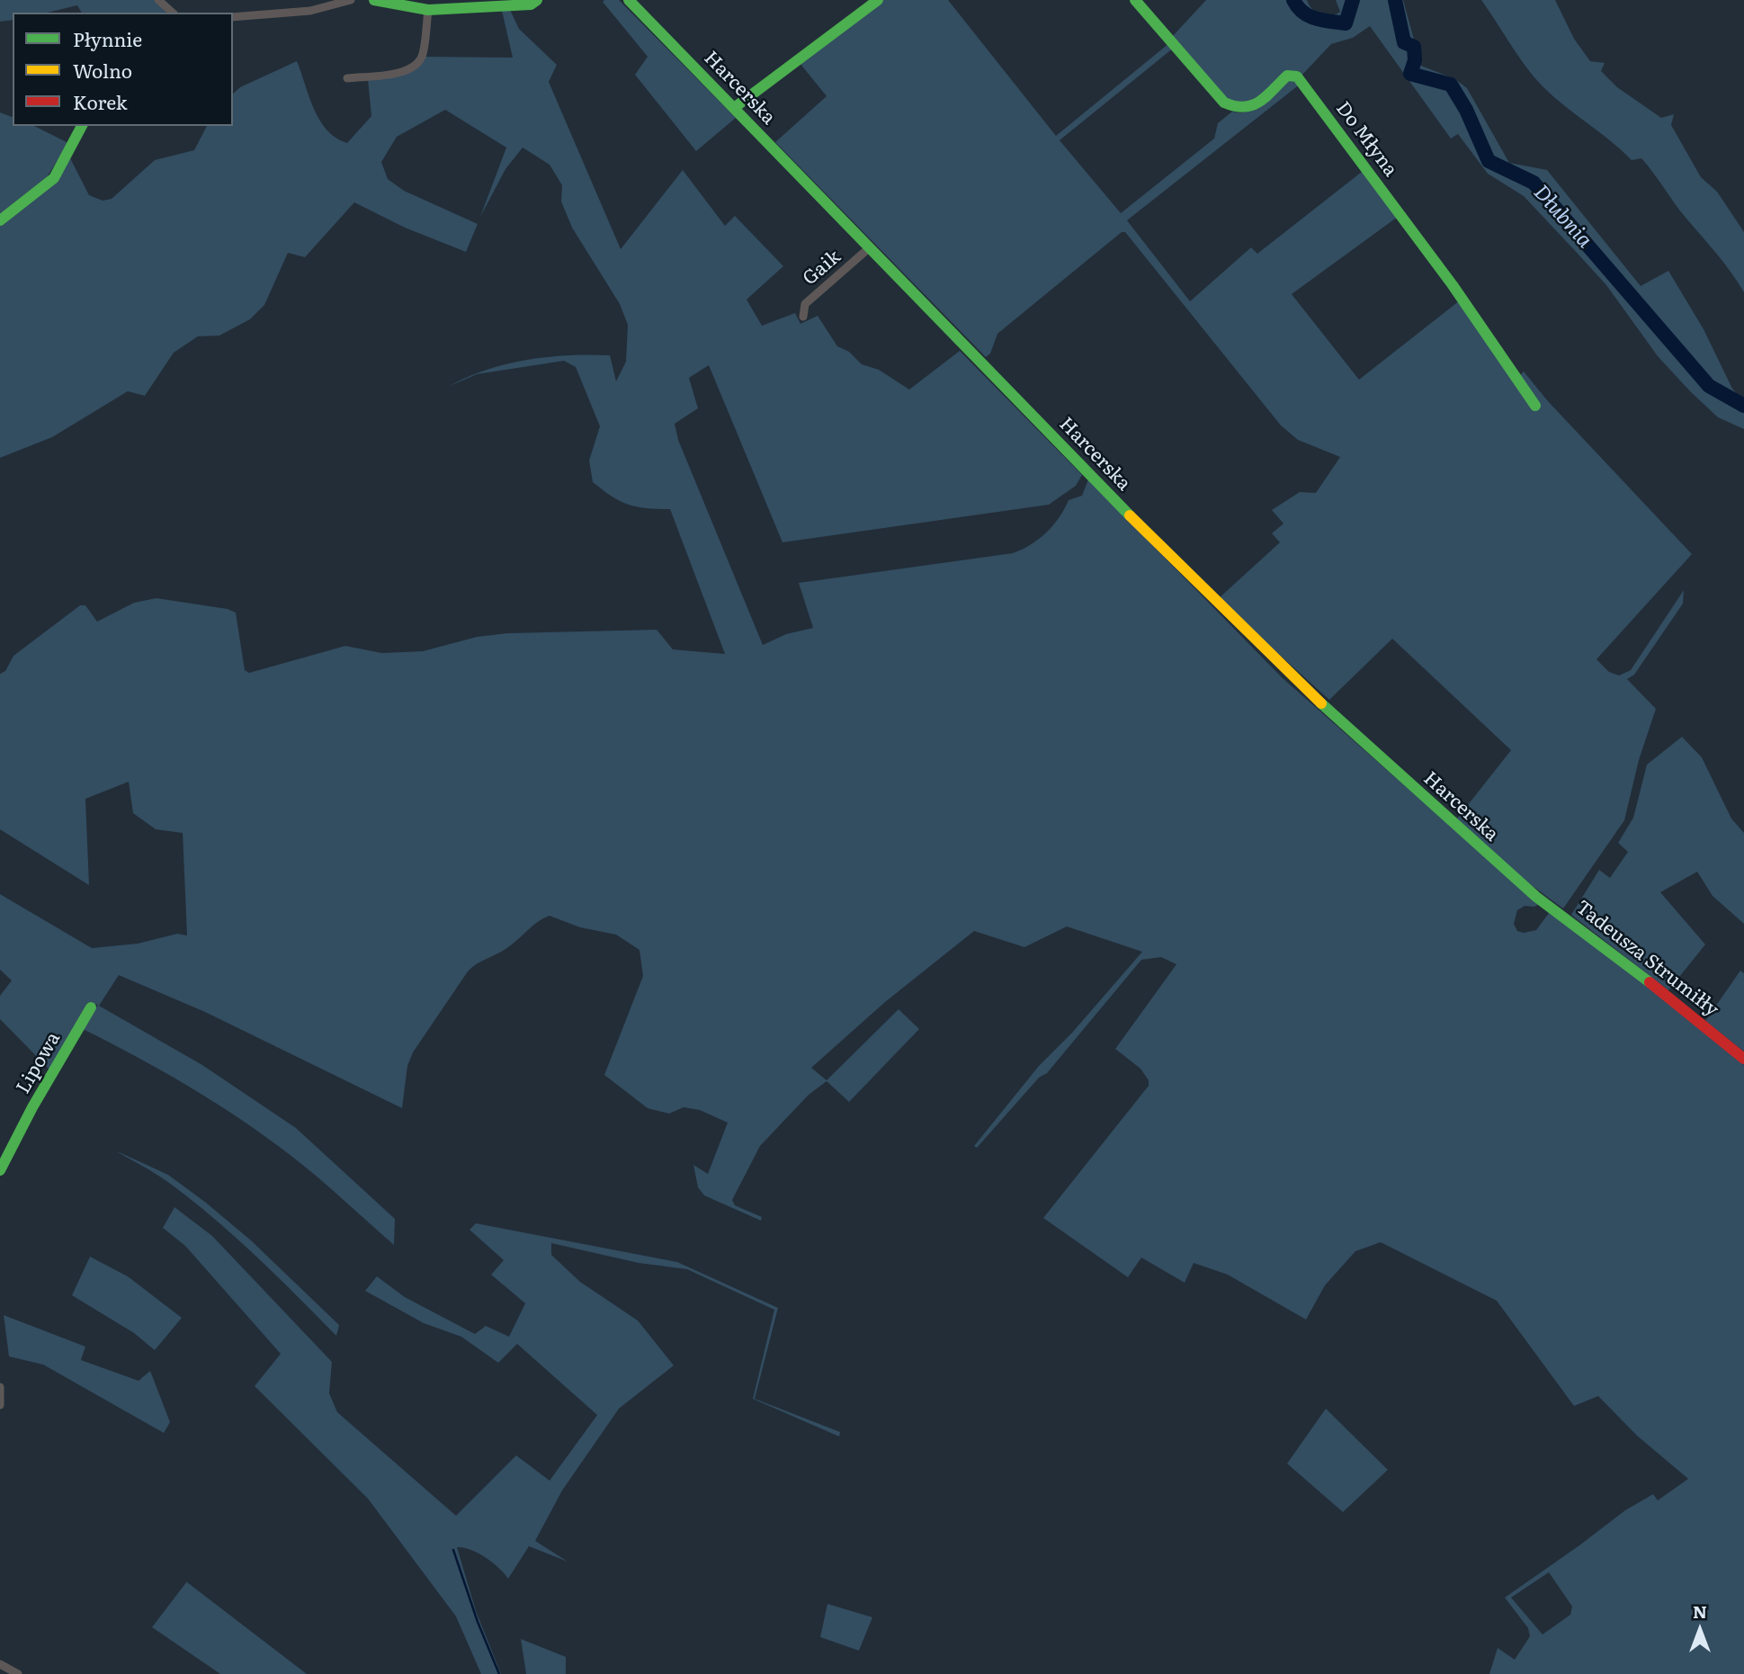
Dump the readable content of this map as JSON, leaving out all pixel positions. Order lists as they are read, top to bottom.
{
  "streets": {
    "street": [
      "Harcerska",
      "Do Młyna",
      "Gaik",
      "Tadeusza Strumiłły",
      "Lipowa"
    ]
  },
  "crossings": [
    ["Harcerska", "Gaik"],
    ["Harcerska", "Tadeusza Strumiłły"]
  ],
  "water": ["Dłubnia"],
  "legend": ["Płynnie", "Wolno", "Korek"],
  "north": "top"
}
